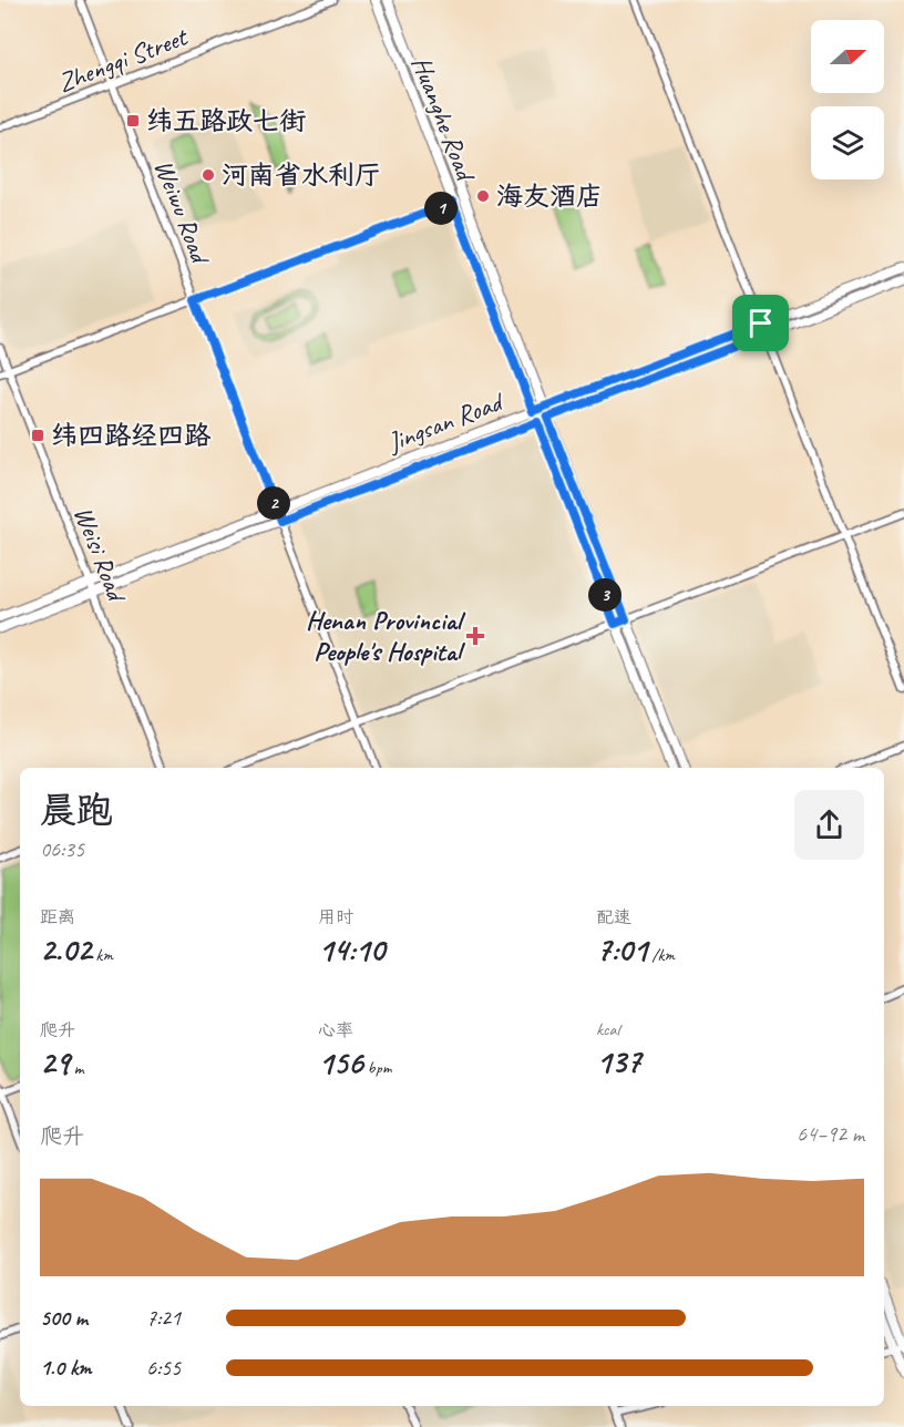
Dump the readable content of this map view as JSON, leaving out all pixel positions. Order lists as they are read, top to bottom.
{
  "streets": {
    "main road": ["Huanghe Road", "Jingsan Road"],
    "street": ["Zhengqi Street", "Weiwu Road", "Weisi Road"]
  },
  "crossings": [
    ["Zhengqi Street", "Weiwu Road"],
    ["Huanghe Road", "Jingsan Road"],
    ["Weiwu Road", "Jingsan Road"],
    ["Jingsan Road", "Weisi Road"]
  ],
  "places": {
    "transit": ["纬五路政七街", "纬四路经四路"],
    "other": ["河南省水利厅", "海友酒店"],
    "health": ["Henan Provincial People's Hospital"]
  },
  "north": "right",
  "page": {
    "pins": ["1", "2", "3"],
    "heading": ["晨跑", "06:35"],
    "stats": [
      ["距离", "2.02 km"],
      ["用时", "14:10"],
      ["配速", "7:01 /km"],
      ["爬升", "29 m"],
      ["心率", "156 bpm"],
      ["kcal", "137"]
    ],
    "chart": ["爬升", "64–92 m"],
    "list": [
      {
        "name": "500 m",
        "note": "7:21"
      },
      {
        "name": "1.0 km",
        "note": "6:55"
      }
    ]
  }
}
